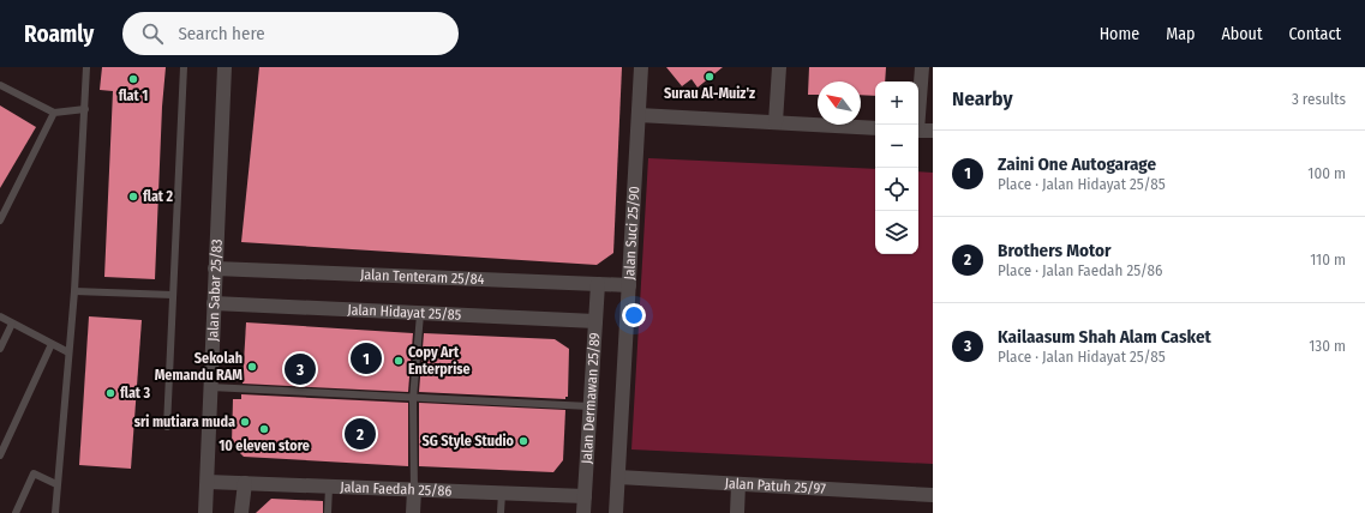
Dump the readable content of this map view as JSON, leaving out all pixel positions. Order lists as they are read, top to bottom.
{
  "streets": {
    "street": [
      "Jalan Suci 25/90",
      "Jalan Tenteram 25/84",
      "Jalan Sabar 25/83",
      "Jalan Hidayat 25/85",
      "Jalan Dermawan 25/89",
      "Jalan Patuh 25/97",
      "Jalan Faedah 25/86"
    ]
  },
  "crossings": [
    ["Jalan Suci 25/90", "Jalan Tenteram 25/84"],
    ["Jalan Suci 25/90", "Jalan Patuh 25/97"],
    ["Jalan Tenteram 25/84", "Jalan Sabar 25/83"],
    ["Jalan Tenteram 25/84", "Jalan Dermawan 25/89"],
    ["Jalan Sabar 25/83", "Jalan Hidayat 25/85"],
    ["Jalan Sabar 25/83", "Jalan Faedah 25/86"],
    ["Jalan Hidayat 25/85", "Jalan Dermawan 25/89"],
    ["Jalan Dermawan 25/89", "Jalan Faedah 25/86"]
  ],
  "places": [
    "Surau Al-Muiz'z",
    "flat 1",
    "flat 2",
    "Copy Art Enterprise",
    "Sekolah Memandu RAM",
    "flat 3",
    "sri mutiara muda",
    "10 eleven store",
    "SG Style Studio"
  ],
  "north": "top left",
  "page": {
    "header": "Roamly",
    "search": "Search here",
    "nav": [
      "Home",
      "Map",
      "About",
      "Contact"
    ],
    "heading": ["Nearby", "3 results"],
    "map_buttons": ["+", "−"],
    "list": [
      {
        "mark": "1",
        "name": "Zaini One Autogarage",
        "note": "Place · Jalan Hidayat 25/85",
        "value": "100 m"
      },
      {
        "mark": "2",
        "name": "Brothers Motor",
        "note": "Place · Jalan Faedah 25/86",
        "value": "110 m"
      },
      {
        "mark": "3",
        "name": "Kailaasum Shah Alam Casket",
        "note": "Place · Jalan Hidayat 25/85",
        "value": "130 m"
      }
    ],
    "pins": ["1", "3", "2"]
  }
}
